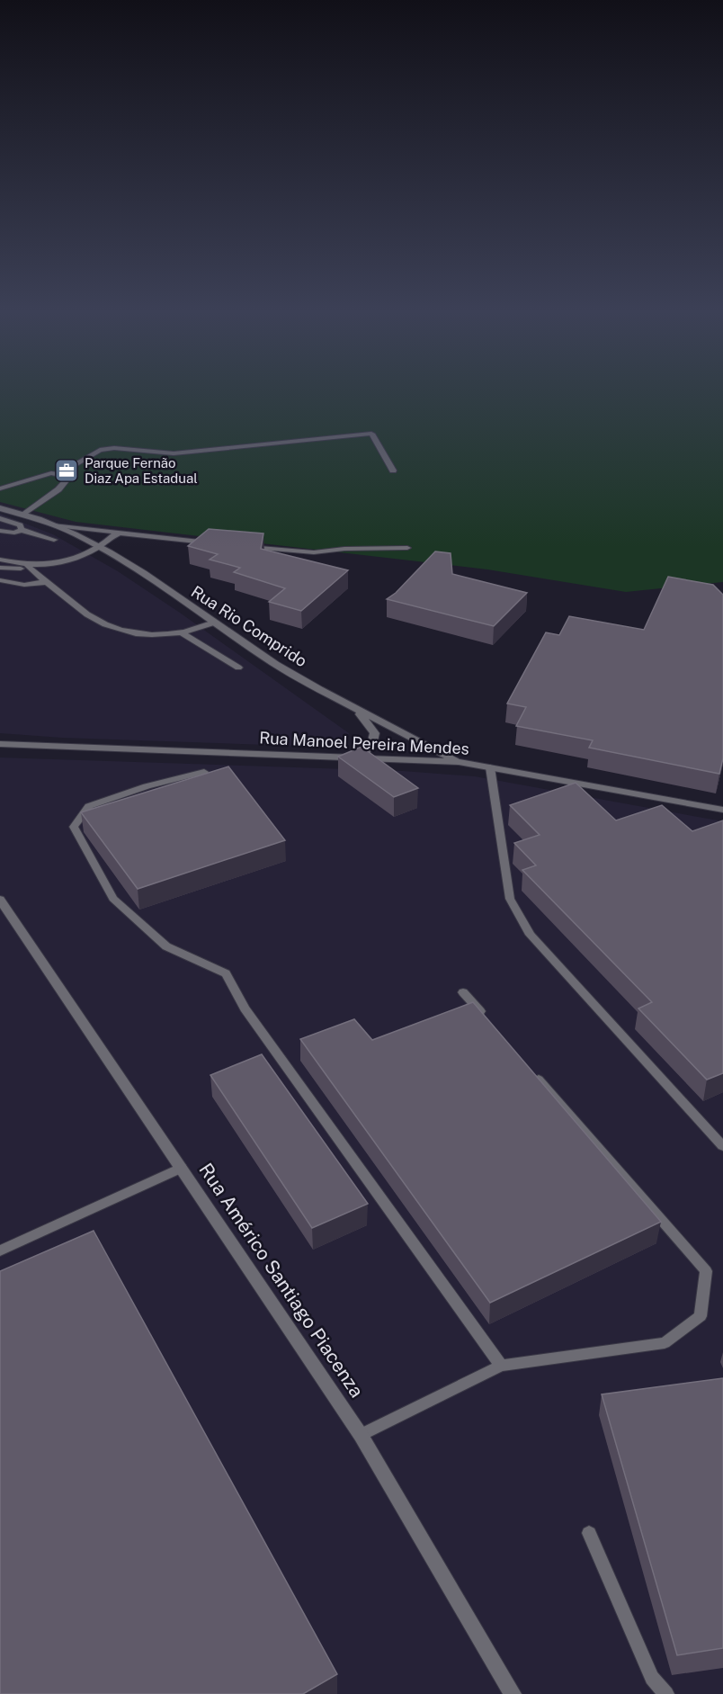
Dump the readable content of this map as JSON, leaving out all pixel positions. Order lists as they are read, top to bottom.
{
  "streets": {
    "street": ["Rua Rio Comprido", "Rua Manoel Pereira Mendes", "Rua Américo Santiago Piacenza"]
  },
  "crossings": [
    ["Rua Rio Comprido", "Rua Manoel Pereira Mendes"]
  ],
  "places": {
    "office": ["Parque Fernão Diaz Apa Estadual"]
  }
}
